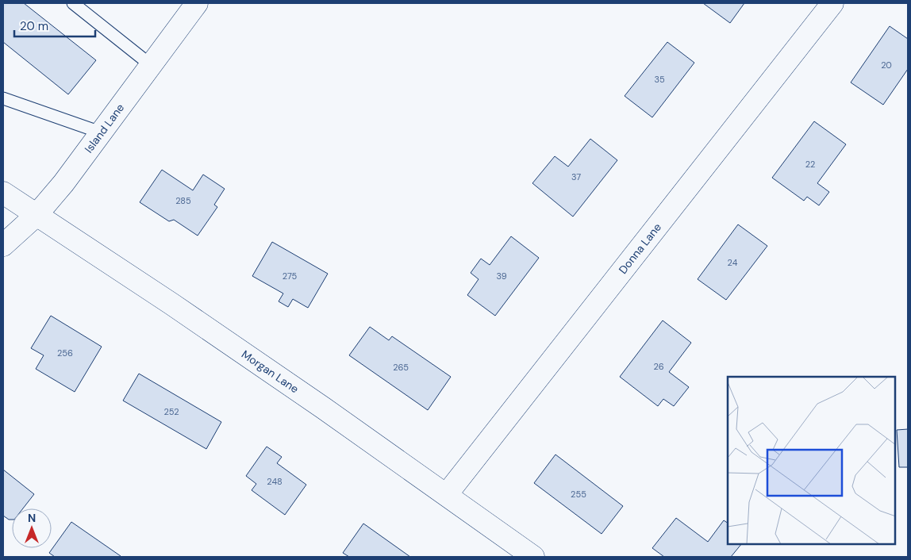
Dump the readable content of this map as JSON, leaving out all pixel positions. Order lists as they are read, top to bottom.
{
  "streets": {
    "street": ["Island Lane", "Donna Lane", "Morgan Lane"]
  },
  "crossings": [
    ["Island Lane", "Morgan Lane"],
    ["Donna Lane", "Morgan Lane"]
  ],
  "house_numbers": [
    "20",
    "35",
    "22",
    "37",
    "285",
    "24",
    "275",
    "39",
    "256",
    "26",
    "265",
    "252",
    "248",
    "255"
  ],
  "scale_bar": "20 m",
  "north": "top"
}
